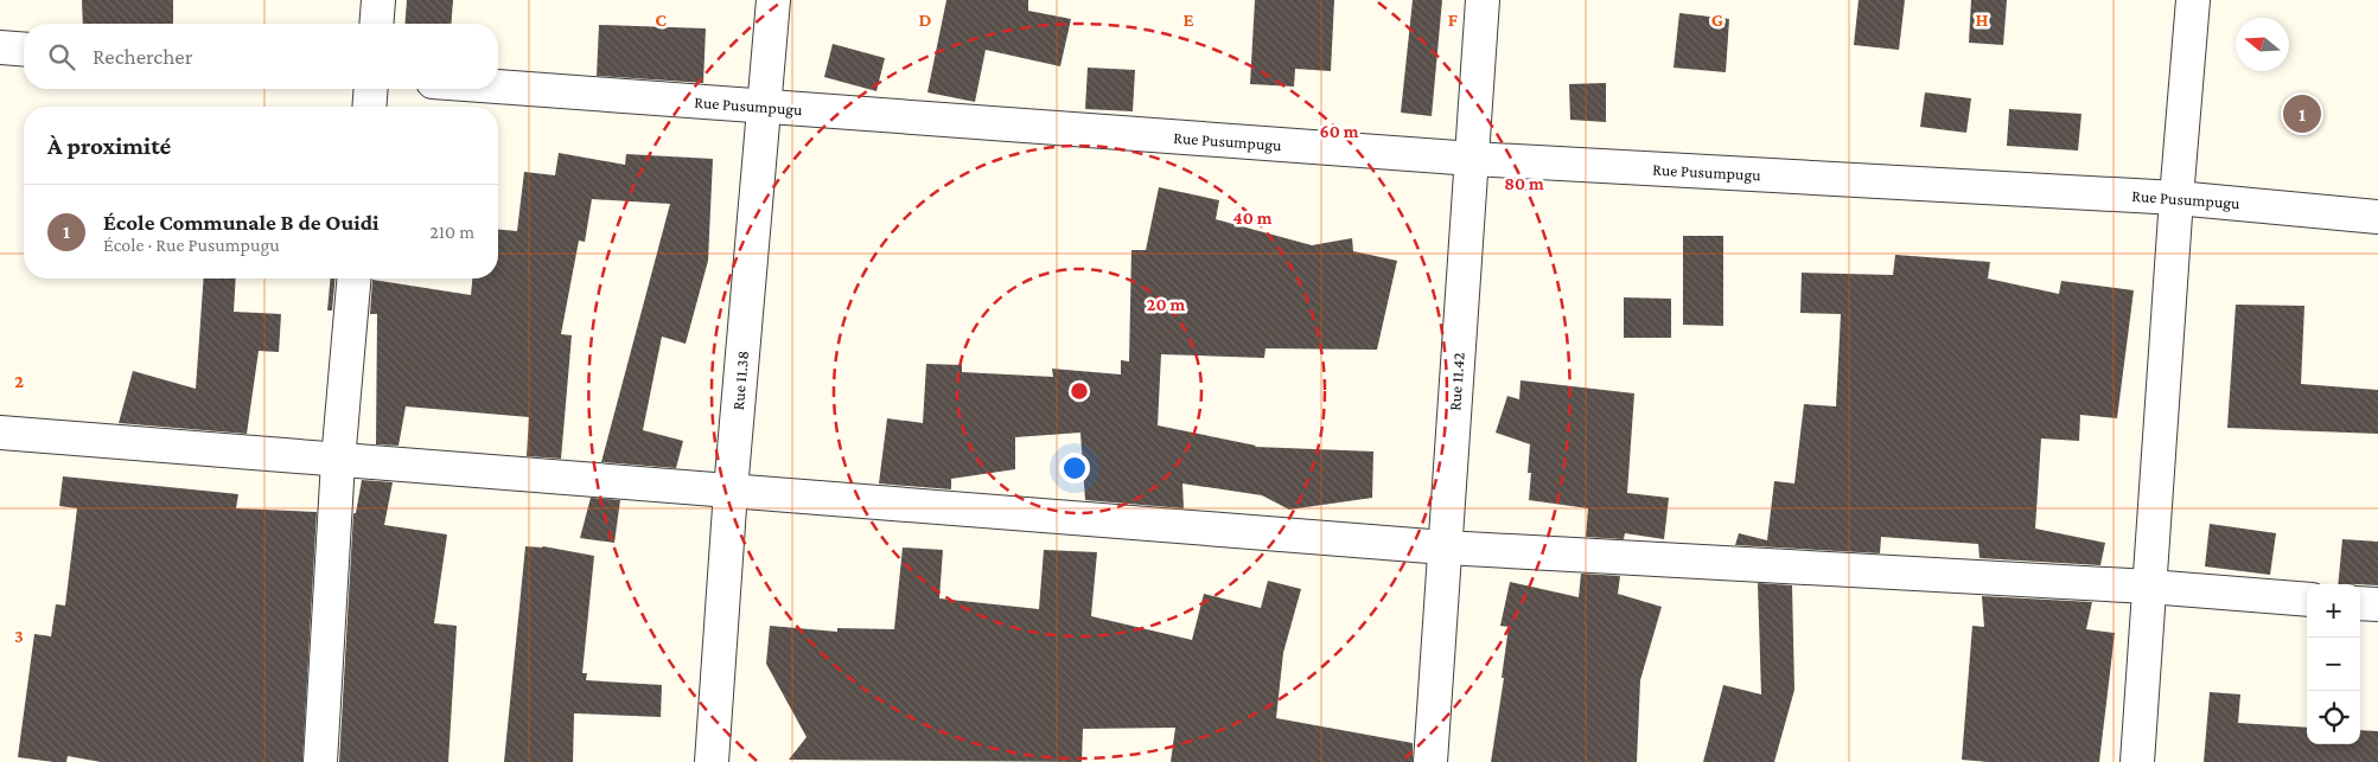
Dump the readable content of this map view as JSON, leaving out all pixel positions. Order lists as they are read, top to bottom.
{
  "streets": {
    "street": ["Rue Pusumpugu", "Rue 11.38", "Rue 11.42"]
  },
  "crossings": [
    ["Rue Pusumpugu", "Rue 11.38"],
    ["Rue Pusumpugu", "Rue 11.42"]
  ],
  "north": "left",
  "page": {
    "search": "Rechercher",
    "pins": "1",
    "heading": "À proximité",
    "list": [
      {
        "mark": "1",
        "name": "École Communale B de Ouidi",
        "note": "École · Rue Pusumpugu",
        "value": "210 m"
      }
    ],
    "map_buttons": ["+", "−"]
  },
  "grid": {
    "columns": [
      "C",
      "D",
      "E",
      "F",
      "G",
      "H"
    ],
    "rows": ["2", "3"]
  },
  "rings": [
    "60 m",
    "80 m",
    "40 m",
    "20 m"
  ]
}
